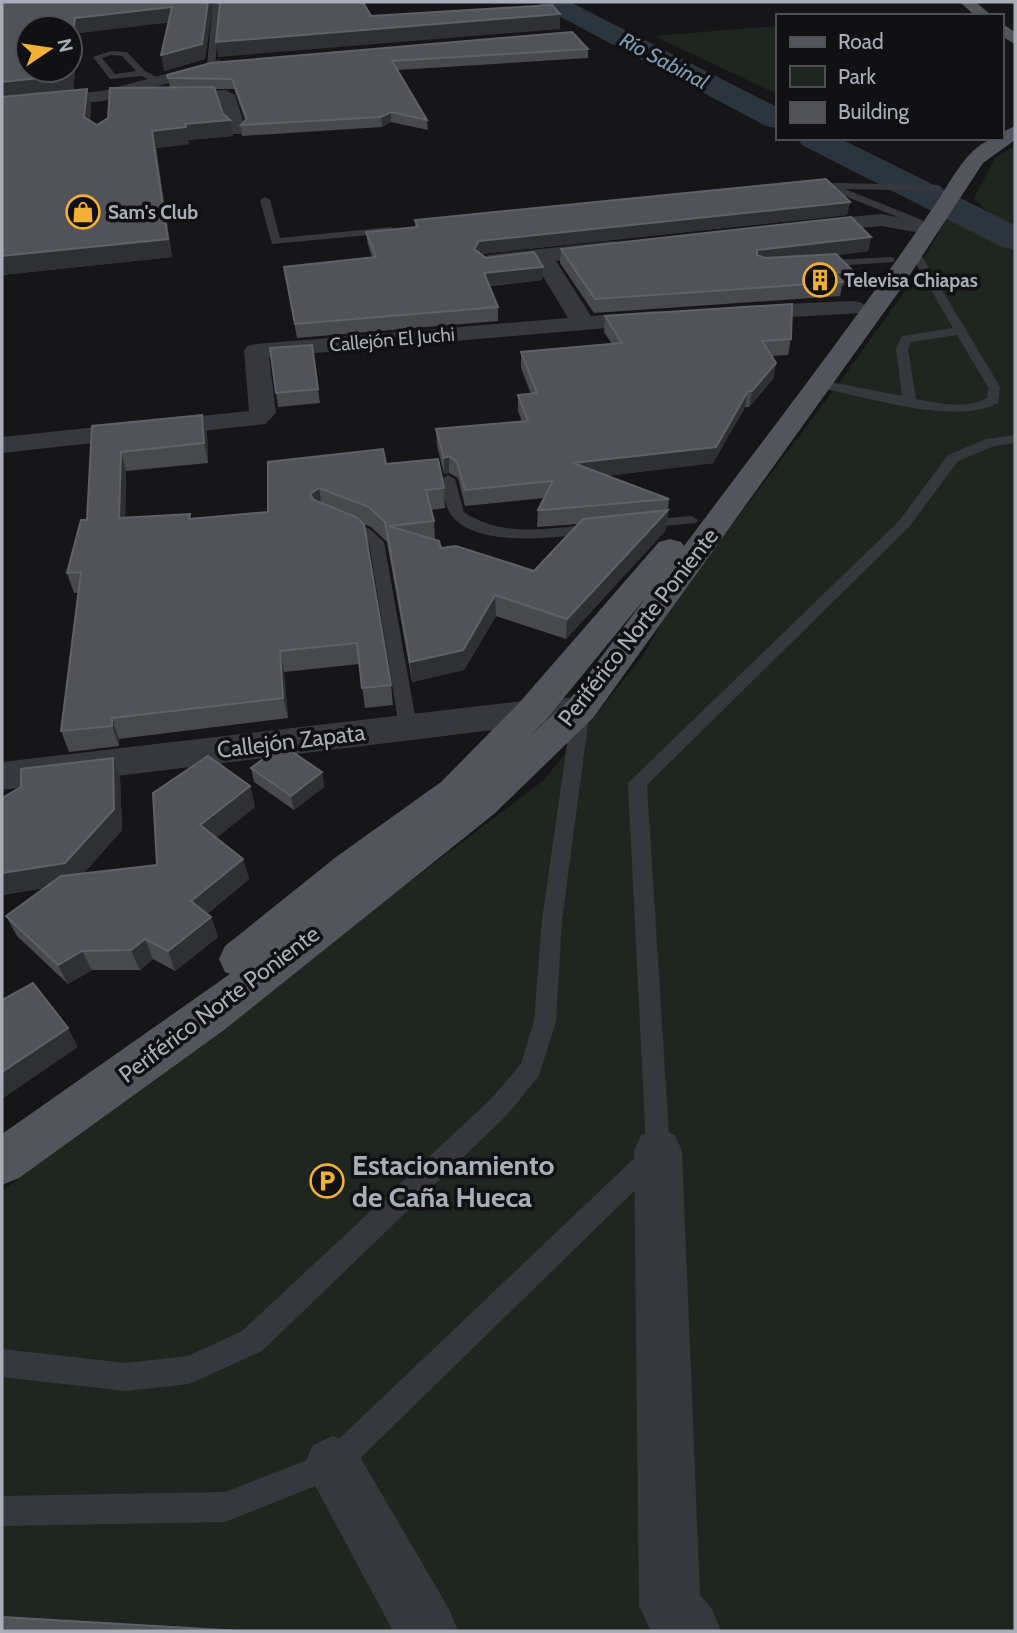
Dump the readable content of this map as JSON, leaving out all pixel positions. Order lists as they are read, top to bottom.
{
  "streets": {
    "main road": ["Periférico Norte Poniente"],
    "street": ["Callejón El Juchi", "Callejón Zapata"]
  },
  "crossings": [
    ["Periférico Norte Poniente", "Callejón Zapata"]
  ],
  "water": ["Río Sabinal"],
  "places": {
    "shop": ["Sam's Club"],
    "building": ["Televisa Chiapas"],
    "parking": ["Estacionamiento de Caña Hueca"]
  },
  "legend": ["Road", "Park", "Building"],
  "north": "right"
}
